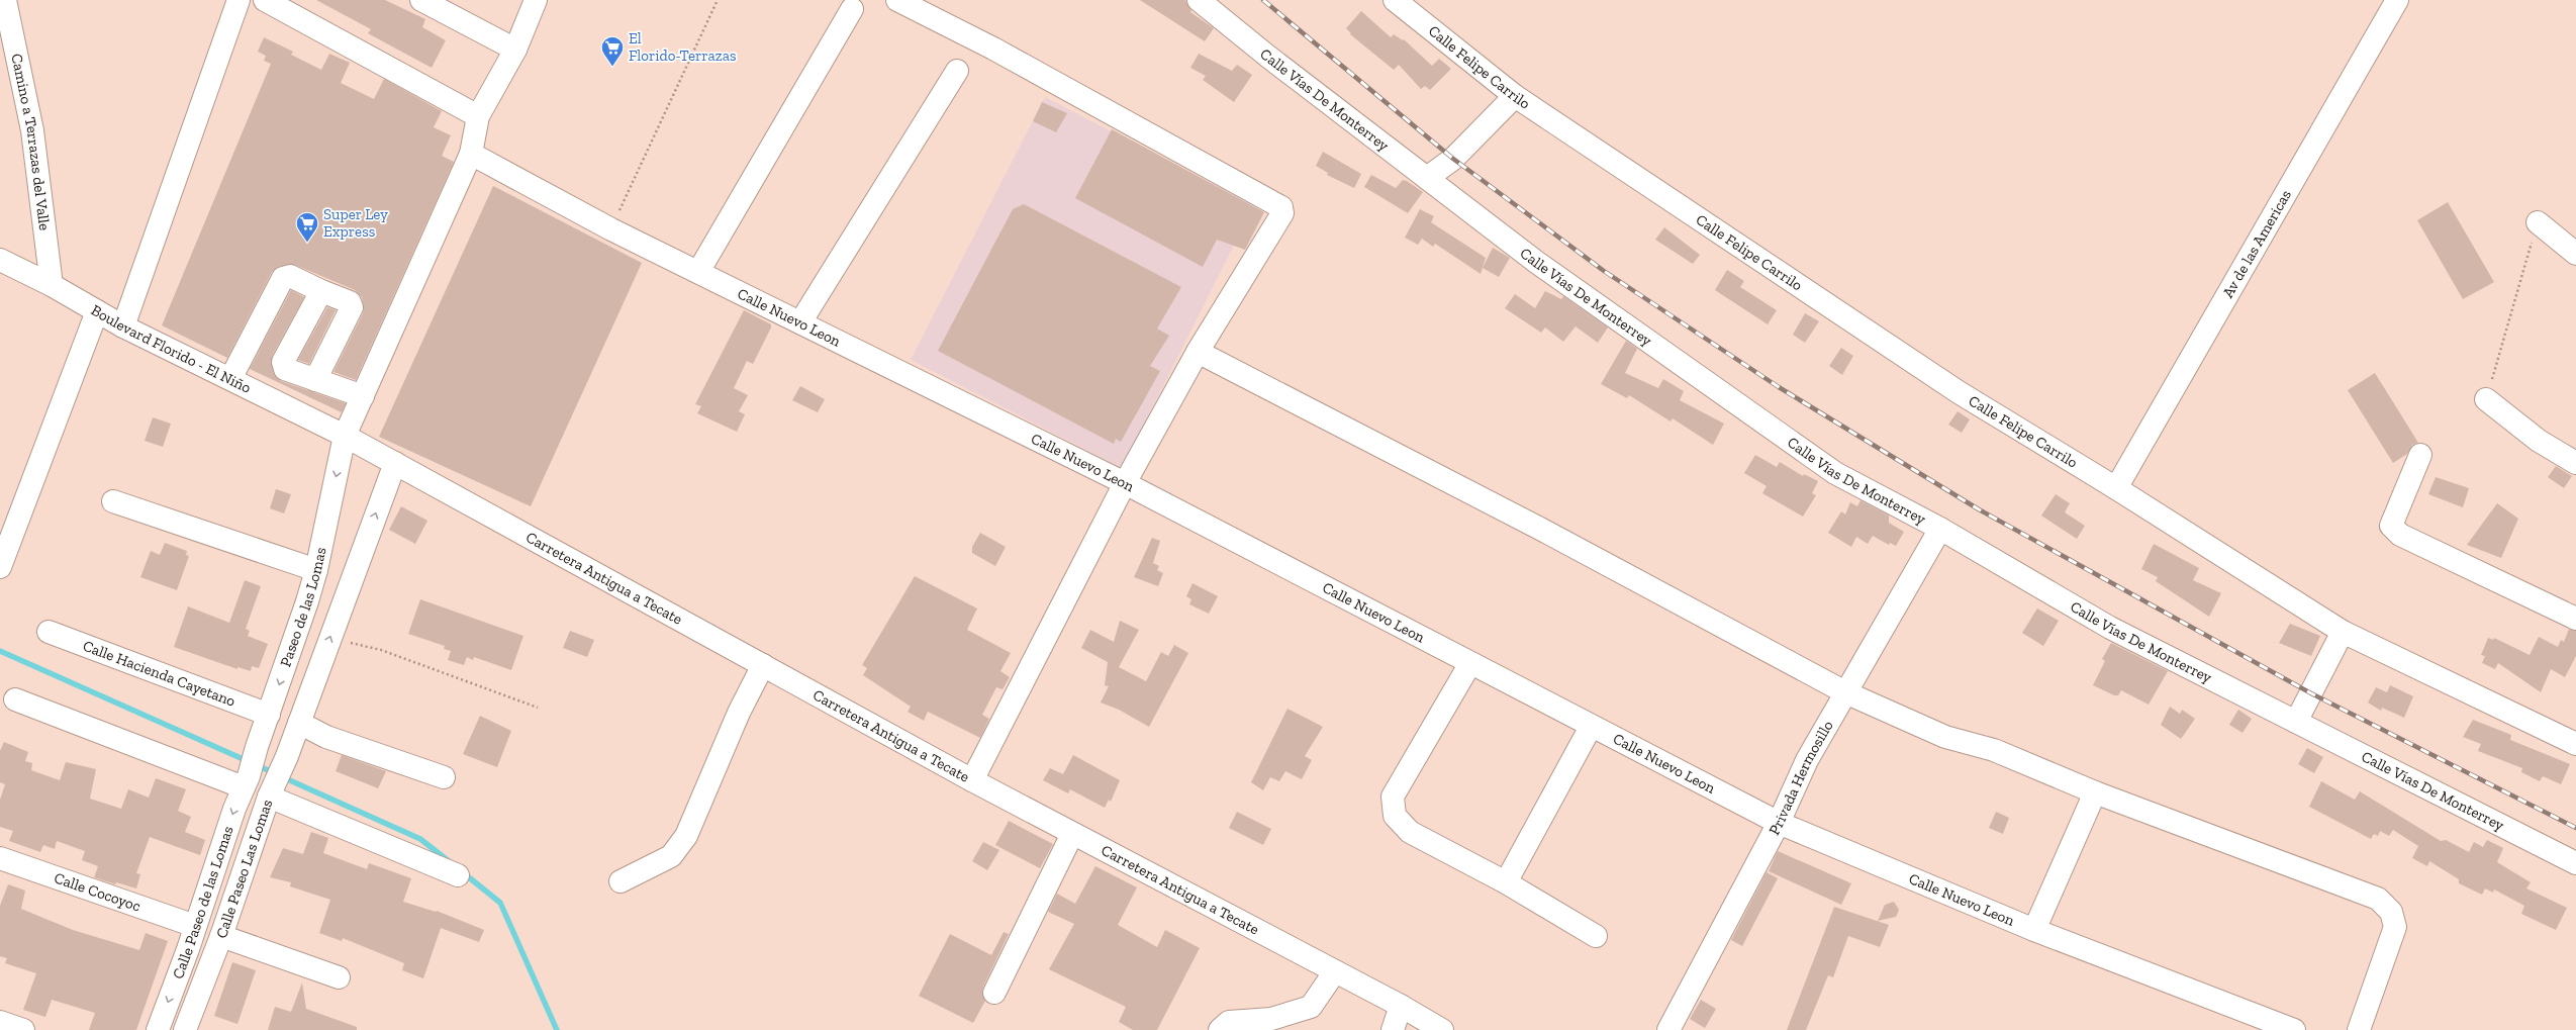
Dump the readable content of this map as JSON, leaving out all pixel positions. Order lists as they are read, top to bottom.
{
  "streets": {
    "street": [
      "Calle Felipe Carrilo",
      "Calle Vías De Monterrey",
      "Camino a Terrazas del Valle",
      "Av de las Americas",
      "Calle Nuevo Leon",
      "Boulevard Florido - El Niño",
      "Carretera Antigua a Tecate",
      "Paseo de las Lomas",
      "Calle Hacienda Cayetano",
      "Privada Hermosillo",
      "Calle Paseo Las Lomas",
      "Calle Cocoyoc",
      "Calle Paseo de las Lomas"
    ]
  },
  "crossings": [
    ["Calle Felipe Carrilo", "Av de las Americas"],
    ["Calle Vías De Monterrey", "Privada Hermosillo"],
    ["Camino a Terrazas del Valle", "Boulevard Florido - El Niño"],
    ["Calle Nuevo Leon", "Paseo de las Lomas"],
    ["Calle Nuevo Leon", "Privada Hermosillo"],
    ["Boulevard Florido - El Niño", "Carretera Antigua a Tecate"],
    ["Boulevard Florido - El Niño", "Paseo de las Lomas"],
    ["Carretera Antigua a Tecate", "Paseo de las Lomas"],
    ["Paseo de las Lomas", "Calle Hacienda Cayetano"],
    ["Paseo de las Lomas", "Calle Paseo de las Lomas"],
    ["Calle Paseo Las Lomas", "Calle Paseo de las Lomas"],
    ["Calle Cocoyoc", "Calle Paseo de las Lomas"]
  ],
  "places": {
    "supermarket": ["El Florido-Terrazas", "Super Ley Express"]
  }
}
